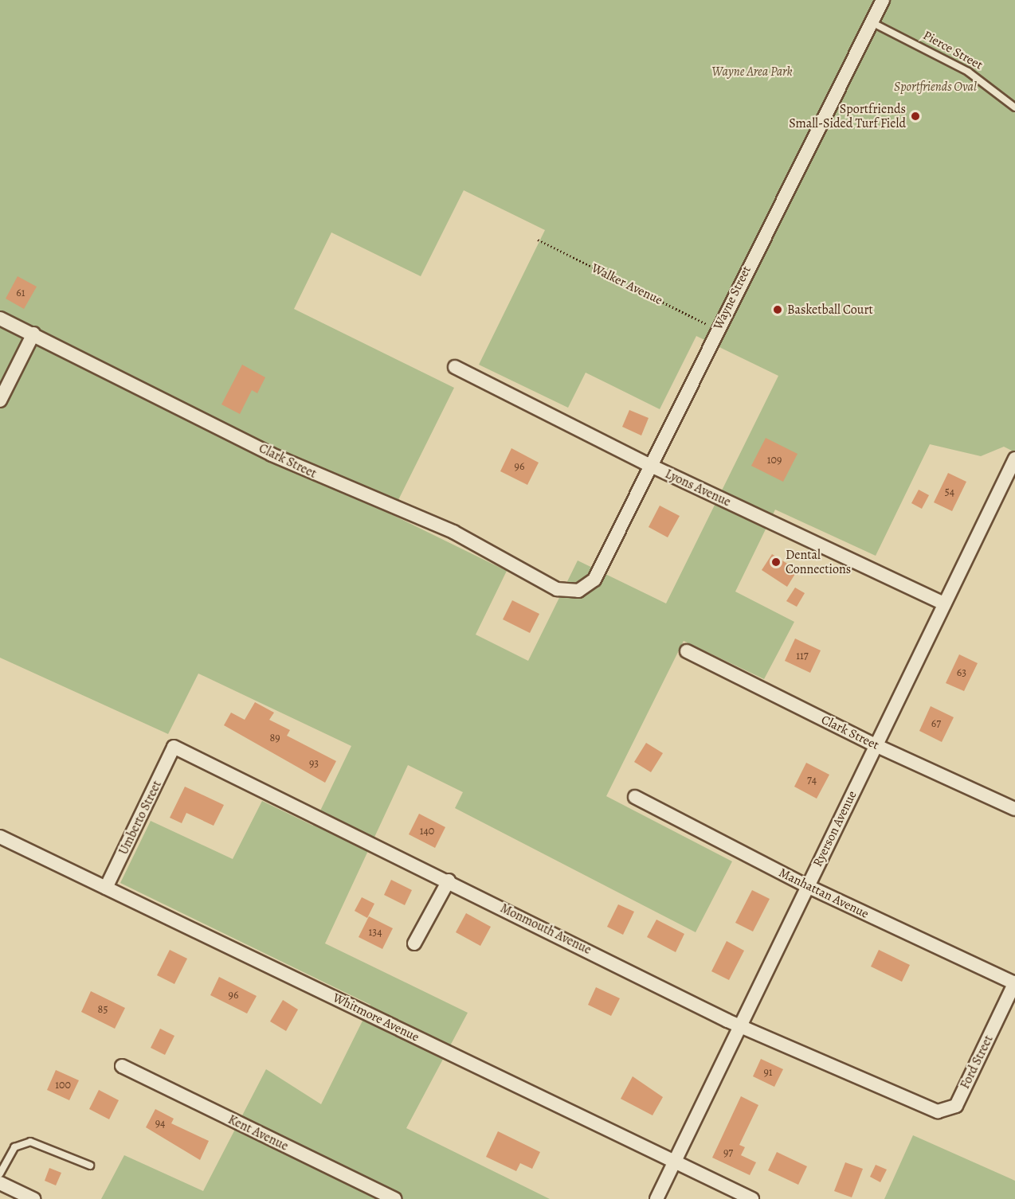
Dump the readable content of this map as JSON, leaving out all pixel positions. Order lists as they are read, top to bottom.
{
  "streets": {
    "street": [
      "Wayne Street",
      "Clark Street",
      "Lyons Avenue",
      "Umberto Street",
      "Ryerson Avenue",
      "Manhattan Avenue",
      "Monmouth Avenue",
      "Whitmore Avenue",
      "Ford Street",
      "Kent Avenue"
    ],
    "lane": ["Pierce Street"],
    "path": ["Walker Avenue"]
  },
  "crossings": [
    ["Pierce Street", "Wayne Street"],
    ["Walker Avenue", "Wayne Street"],
    ["Wayne Street", "Clark Street"],
    ["Wayne Street", "Lyons Avenue"],
    ["Clark Street", "Ryerson Avenue"],
    ["Lyons Avenue", "Ryerson Avenue"],
    ["Umberto Street", "Monmouth Avenue"],
    ["Umberto Street", "Whitmore Avenue"],
    ["Ryerson Avenue", "Manhattan Avenue"],
    ["Ryerson Avenue", "Monmouth Avenue"],
    ["Ryerson Avenue", "Whitmore Avenue"],
    ["Manhattan Avenue", "Ford Street"],
    ["Monmouth Avenue", "Ford Street"]
  ],
  "parks": ["Wayne Area Park", "Sportfriends Oval"],
  "places": ["Sportfriends Small-Sided Turf Field", "Basketball Court", "Dental Connections"],
  "house_numbers": [
    "61",
    "109",
    "96",
    "54",
    "117",
    "63",
    "67",
    "89",
    "93",
    "74",
    "140",
    "134",
    "96",
    "85",
    "91",
    "100",
    "94",
    "97"
  ]
}
